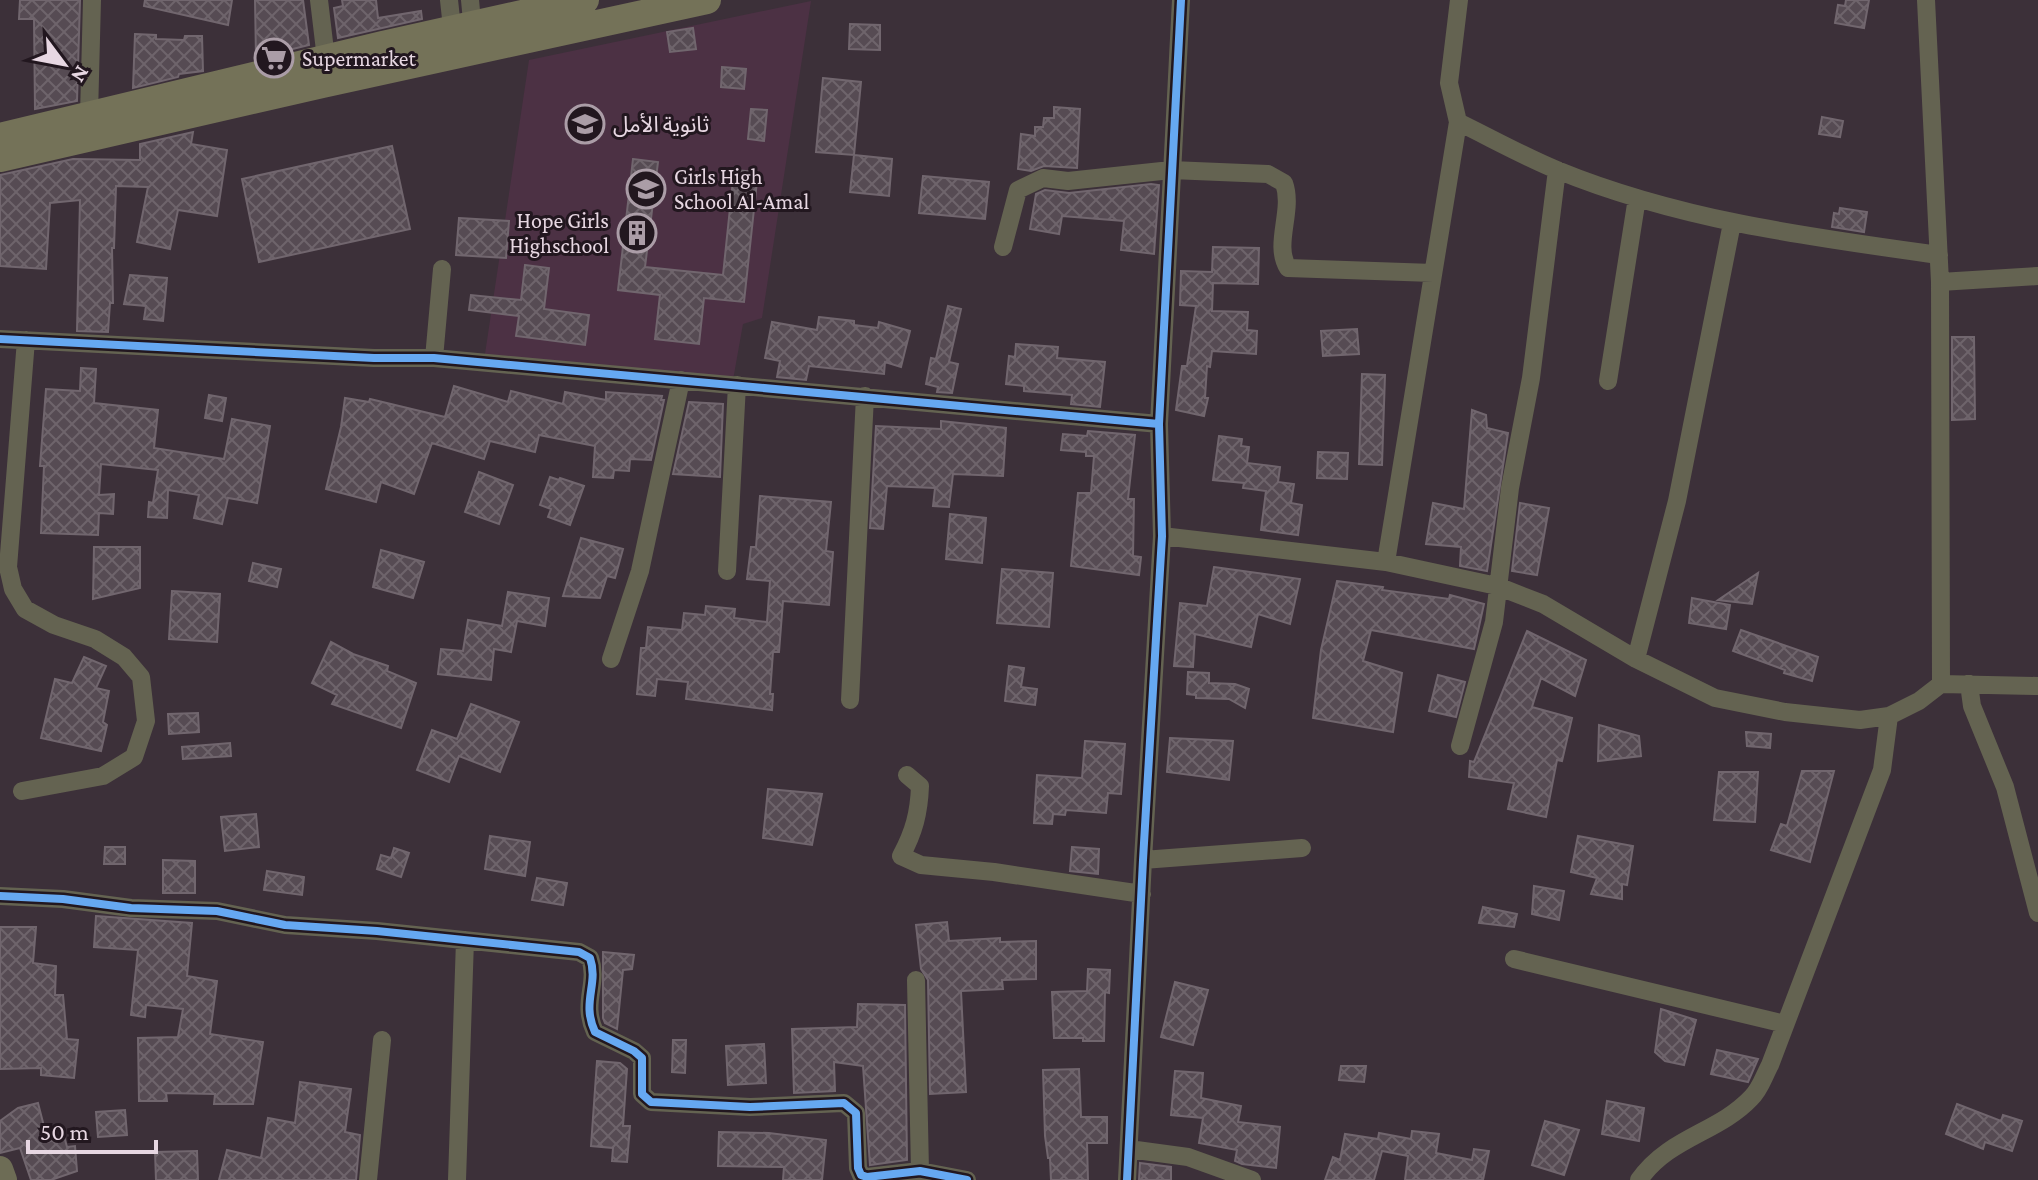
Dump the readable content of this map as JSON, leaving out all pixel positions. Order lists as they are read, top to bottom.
{
  "places": {
    "supermarket": ["Supermarket"],
    "school or university": ["ثانوية الأمل", "Girls High School Al-Amal"],
    "building": ["Hope Girls Highschool"]
  },
  "scale_bar": "50 m",
  "north": "bottom right"
}
